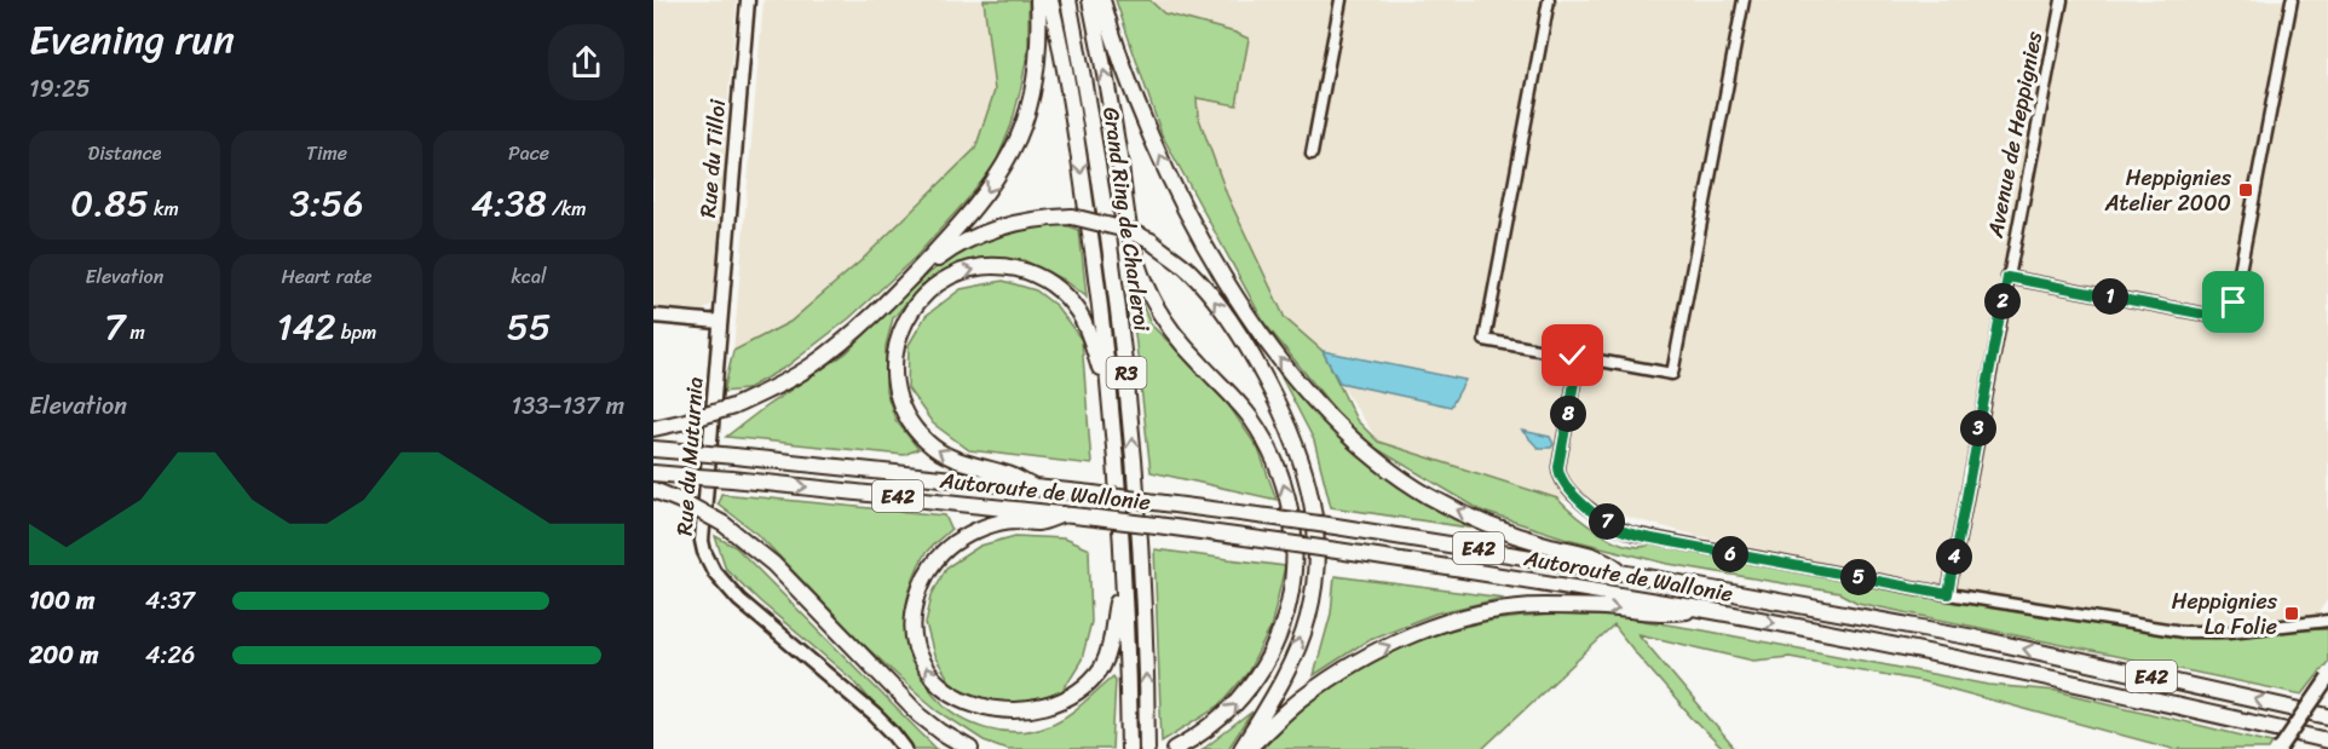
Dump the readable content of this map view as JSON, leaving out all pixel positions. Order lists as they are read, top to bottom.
{
  "streets": {
    "highway": [
      "Grand Ring de Charleroi",
      "R3",
      "Autoroute de Wallonie",
      "E42"
    ],
    "main road": ["Rue du Tilloi", "Rue du Muturnia"],
    "street": ["Avenue de Heppignies"]
  },
  "crossings": [
    ["Rue du Tilloi", "Rue du Muturnia"]
  ],
  "places": {
    "transit": ["Heppignies Atelier 2000", "Heppignies La Folie"]
  },
  "page": {
    "heading": ["Evening run", "19:25"],
    "stats": [
      ["Distance", "0.85 km"],
      ["Time", "3:56"],
      ["Pace", "4:38 /km"],
      ["Elevation", "7 m"],
      ["Heart rate", "142 bpm"],
      ["kcal", "55"]
    ],
    "pins": [
      "1",
      "2",
      "8",
      "3",
      "7",
      "6",
      "4",
      "5"
    ],
    "chart": ["Elevation", "133–137 m"],
    "list": [
      {
        "name": "100 m",
        "note": "4:37"
      },
      {
        "name": "200 m",
        "note": "4:26"
      }
    ]
  }
}
